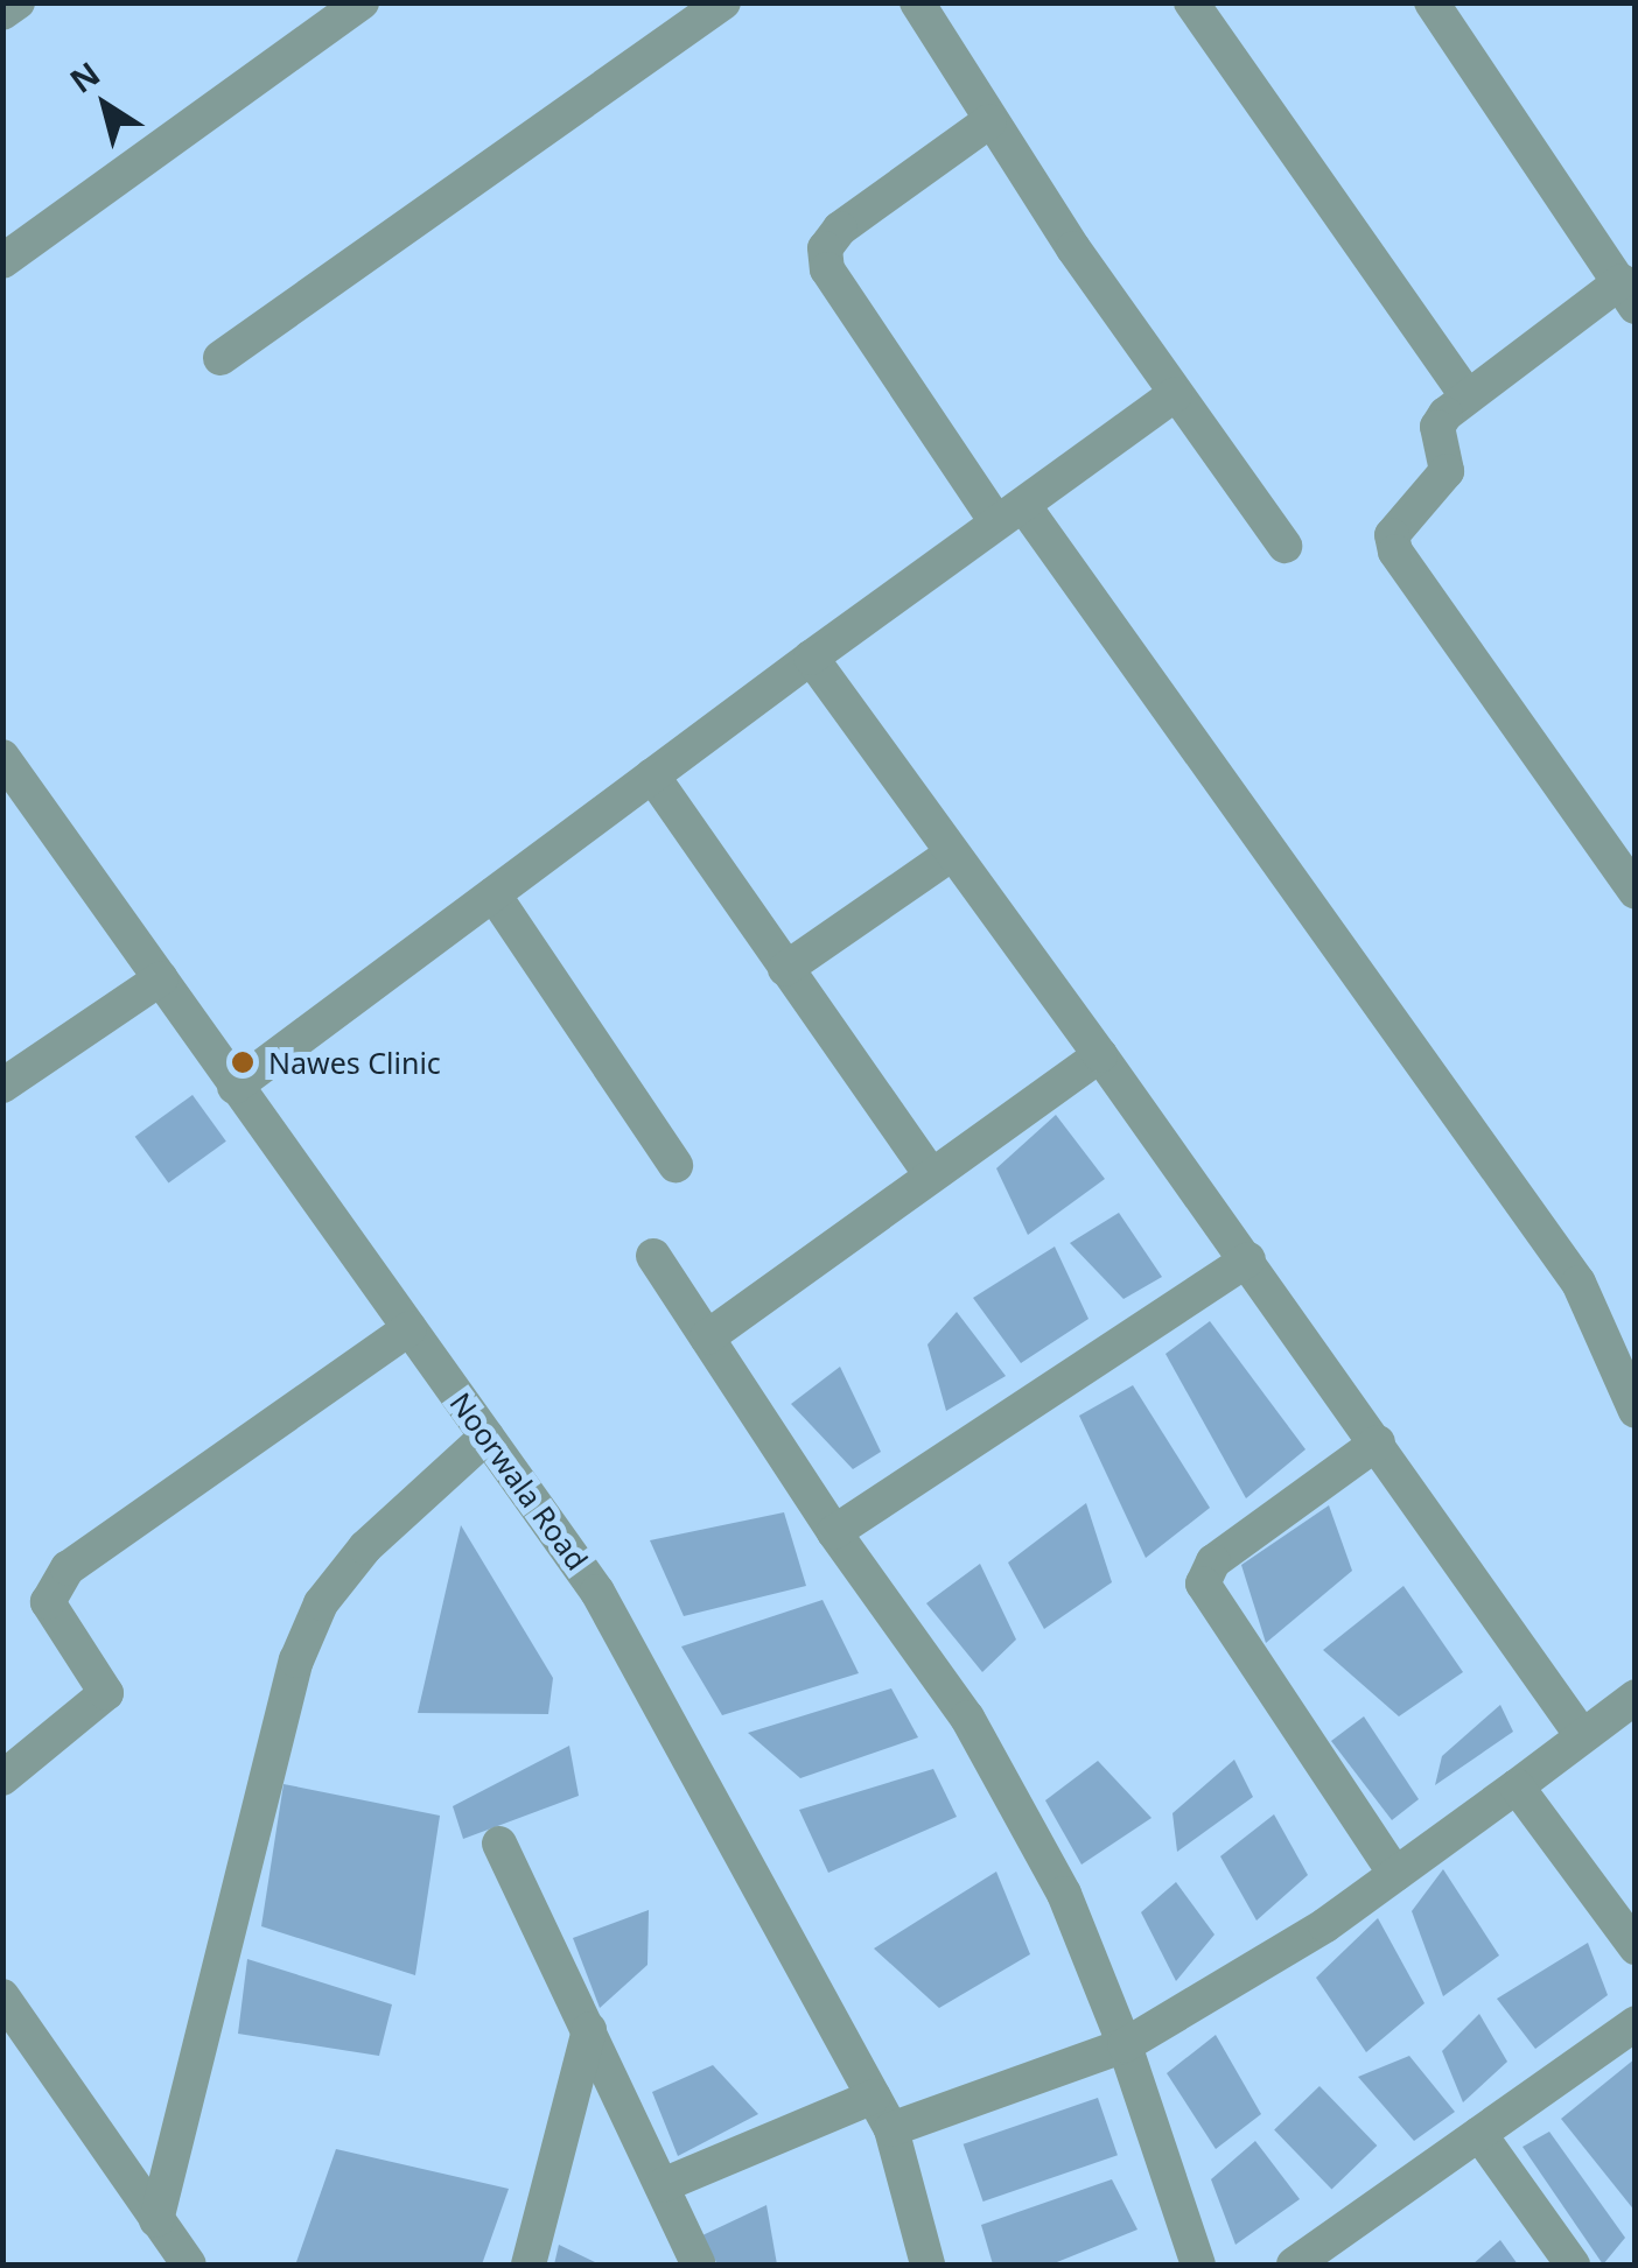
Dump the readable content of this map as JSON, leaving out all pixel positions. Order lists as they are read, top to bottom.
{
  "streets": {
    "street": ["Noorwala Road"]
  },
  "places": ["Nawes Clinic"],
  "north": "top left"
}
